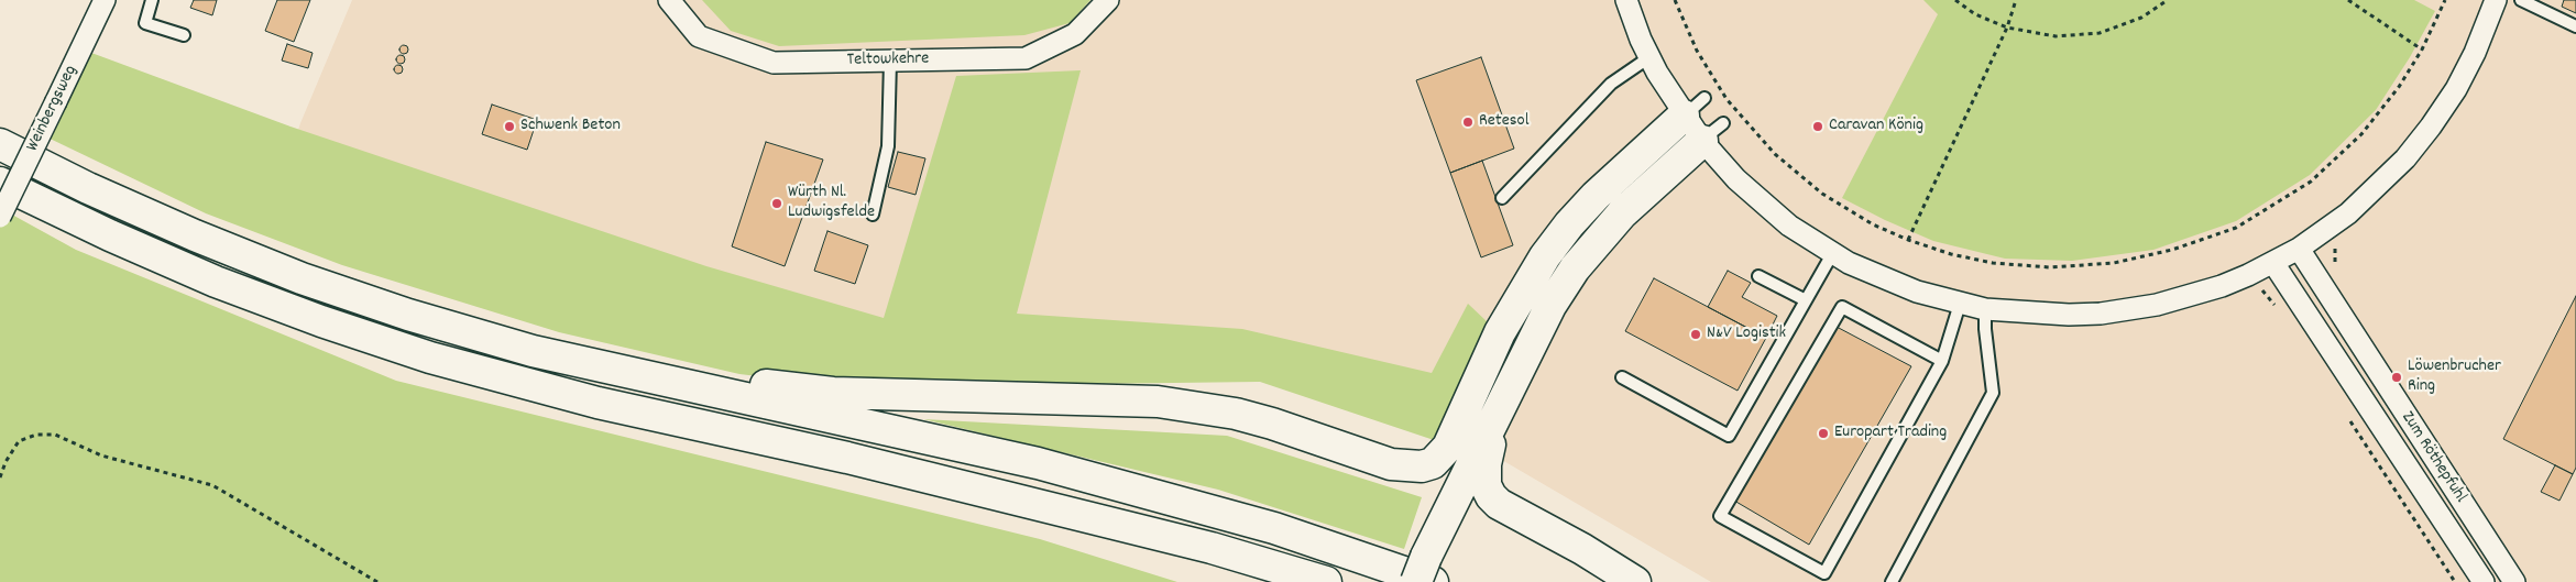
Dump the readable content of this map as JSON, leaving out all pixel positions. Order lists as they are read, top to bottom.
{
  "streets": {
    "street": ["Teltowkehre", "Weinbergsweg", "Zum Röthepfuhl"]
  },
  "places": [
    "Retesol",
    "Schwenk Beton",
    "Caravan König",
    "Würth Nl. Ludwigsfelde",
    "N&V Logistik",
    "Löwenbrucher Ring",
    "Europart Trading"
  ]
}
